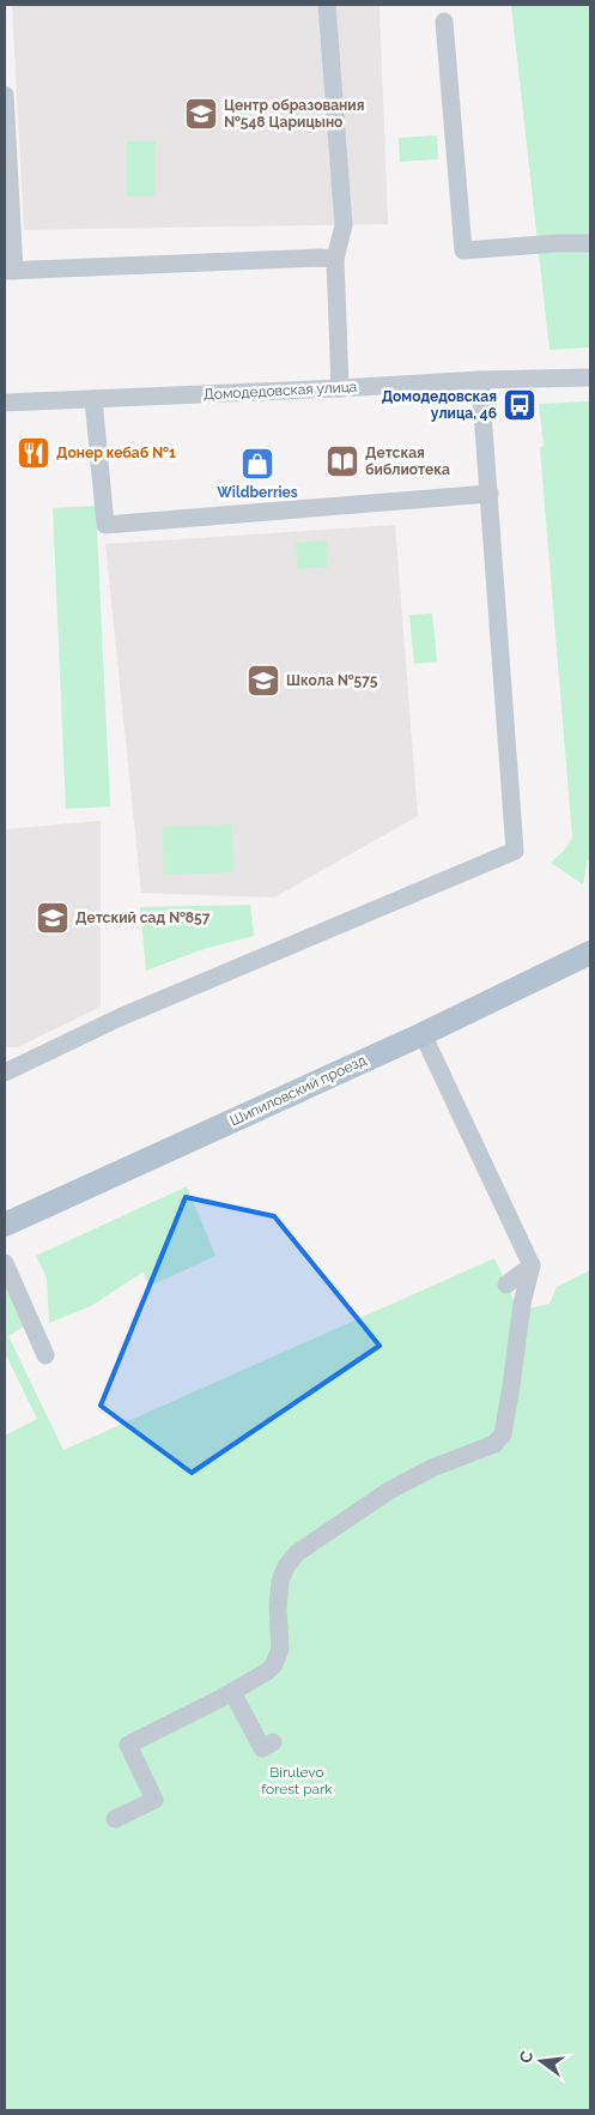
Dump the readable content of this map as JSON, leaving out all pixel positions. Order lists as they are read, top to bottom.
{
  "streets": {
    "main road": ["Шипиловский проезд"],
    "street": ["Домодедовская улица"]
  },
  "parks": ["Birulevo forest park"],
  "places": {
    "school or university": ["Центр образования №548 Царицыно", "Школа №575", "Детский сад №857"],
    "bus stop": ["Домодедовская улица, 46"],
    "restaurant": ["Донер кебаб №1"],
    "library": ["Детская библиотека"],
    "shop": ["Wildberries"]
  },
  "north": "left"
}
